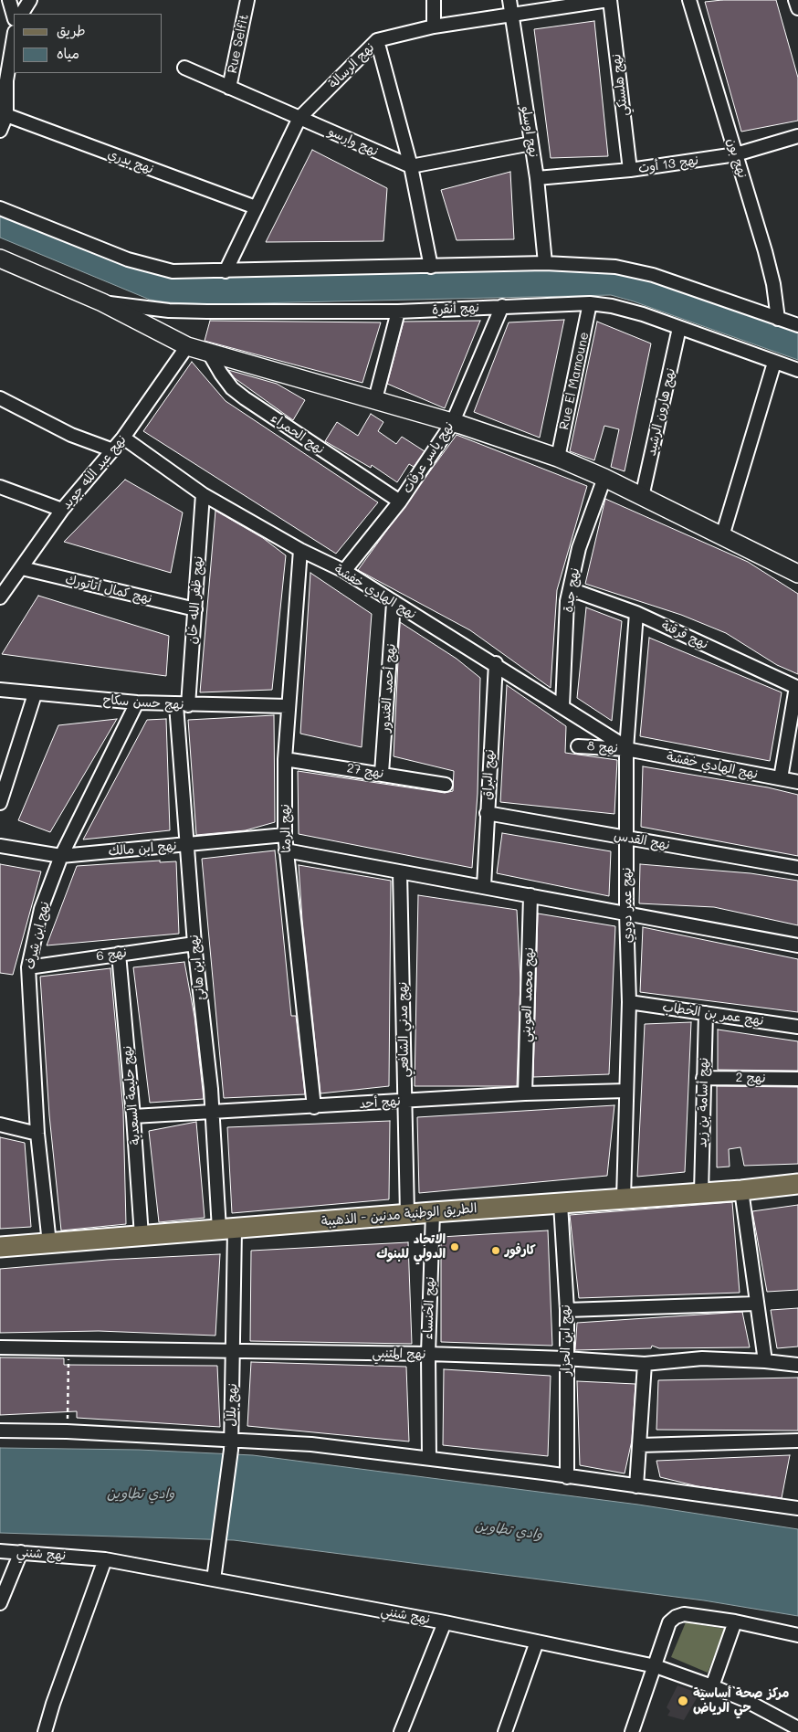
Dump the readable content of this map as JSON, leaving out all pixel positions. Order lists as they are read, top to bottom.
{
  "streets": {
    "main road": ["الطريق الوطنية مدنين - الذهيبة"],
    "street": [
      "Rue Selfit",
      "نهج الرسالة",
      "نهج هلسنكي",
      "نهج اوسلو",
      "نهج وارسو",
      "نهج بون",
      "نهج بدري",
      "نهج 13 أوت",
      "نهج أنقرة",
      "Rue El Mamoune",
      "نهج هارون الرشيد",
      "نهج الحمراء",
      "نهج ياسر عرفات",
      "نهج عبد الله جويد",
      "نهج كمال أتاتورك",
      "نهج جدة",
      "نهج الهادي خفشة",
      "نهج ظفر الله خان",
      "نهج قرقنة",
      "نهج أحمد الغندور",
      "نهج حسن سكاح",
      "نهج 8",
      "نهج 27",
      "نهج البراق",
      "نهج الرمثا",
      "نهج القدس",
      "نهج ابن مالك",
      "نهج عمر دودي",
      "نهج ابن شرف",
      "نهج 6",
      "نهج ابن هانئ",
      "نهج محمد العويني",
      "نهج عمر بن الخطاب",
      "نهج مدني الشافعي",
      "نهج 2",
      "نهج حليمة السعدية",
      "نهج أحد",
      "نهج أسامة بن زيد",
      "نهج الخنساء",
      "نهج ابن الجزار",
      "نهج المتنبي",
      "نهج بلال",
      "نهج شنني"
    ]
  },
  "crossings": [
    ["Rue Selfit", "نهج وارسو"],
    ["نهج الرسالة", "نهج هلسنكي"],
    ["نهج الرسالة", "نهج اوسلو"],
    ["نهج الرسالة", "نهج وارسو"],
    ["نهج الرسالة", "نهج بدري"],
    ["نهج هلسنكي", "نهج 13 أوت"],
    ["نهج اوسلو", "نهج 13 أوت"],
    ["نهج بون", "نهج 13 أوت"],
    ["نهج أنقرة", "Rue El Mamoune"],
    ["نهج أنقرة", "نهج هارون الرشيد"],
    ["نهج أنقرة", "نهج ياسر عرفات"],
    ["نهج الحمراء", "نهج ياسر عرفات"],
    ["نهج ياسر عرفات", "نهج الهادي خفشة"],
    ["نهج عبد الله جويد", "نهج كمال أتاتورك"],
    ["نهج عبد الله جويد", "نهج الهادي خفشة"],
    ["نهج كمال أتاتورك", "نهج ظفر الله خان"],
    ["نهج جدة", "نهج الهادي خفشة"],
    ["نهج جدة", "نهج قرقنة"],
    ["نهج الهادي خفشة", "نهج ظفر الله خان"],
    ["نهج الهادي خفشة", "نهج أحمد الغندور"],
    ["نهج الهادي خفشة", "نهج 8"],
    ["نهج الهادي خفشة", "نهج البراق"],
    ["نهج الهادي خفشة", "نهج الرمثا"],
    ["نهج الهادي خفشة", "نهج عمر دودي"],
    ["نهج ظفر الله خان", "نهج حسن سكاح"],
    ["نهج ظفر الله خان", "نهج ابن هانئ"],
    ["نهج قرقنة", "نهج عمر دودي"],
    ["نهج أحمد الغندور", "نهج 27"],
    ["نهج حسن سكاح", "نهج الرمثا"],
    ["نهج حسن سكاح", "نهج ابن شرف"],
    ["نهج حسن سكاح", "نهج ابن هانئ"],
    ["نهج 8", "نهج عمر دودي"],
    ["نهج 27", "نهج الرمثا"],
    ["نهج البراق", "نهج القدس"],
    ["نهج الرمثا", "نهج ابن مالك"],
    ["نهج الرمثا", "نهج أحد"],
    ["نهج القدس", "نهج عمر دودي"],
    ["نهج ابن مالك", "نهج ابن شرف"],
    ["نهج ابن مالك", "نهج ابن هانئ"],
    ["نهج عمر دودي", "نهج عمر بن الخطاب"],
    ["نهج عمر دودي", "نهج أحد"],
    ["نهج عمر دودي", "الطريق الوطنية مدنين - الذهيبة"],
    ["نهج ابن شرف", "نهج 6"],
    ["نهج ابن شرف", "الطريق الوطنية مدنين - الذهيبة"],
    ["نهج 6", "نهج ابن هانئ"],
    ["نهج 6", "نهج حليمة السعدية"],
    ["نهج ابن هانئ", "نهج أحد"],
    ["نهج ابن هانئ", "الطريق الوطنية مدنين - الذهيبة"],
    ["نهج ابن هانئ", "نهج بلال"],
    ["نهج محمد العويني", "نهج أحد"],
    ["نهج عمر بن الخطاب", "نهج أسامة بن زيد"],
    ["نهج مدني الشافعي", "نهج أحد"],
    ["نهج مدني الشافعي", "الطريق الوطنية مدنين - الذهيبة"],
    ["نهج 2", "نهج أسامة بن زيد"],
    ["نهج حليمة السعدية", "نهج أحد"],
    ["نهج حليمة السعدية", "الطريق الوطنية مدنين - الذهيبة"],
    ["نهج أسامة بن زيد", "الطريق الوطنية مدنين - الذهيبة"],
    ["الطريق الوطنية مدنين - الذهيبة", "نهج الخنساء"],
    ["الطريق الوطنية مدنين - الذهيبة", "نهج ابن الجزار"],
    ["الطريق الوطنية مدنين - الذهيبة", "نهج بلال"],
    ["نهج الخنساء", "نهج المتنبي"],
    ["نهج ابن الجزار", "نهج المتنبي"],
    ["نهج المتنبي", "نهج بلال"],
    ["نهج بلال", "نهج شنني"]
  ],
  "water": ["وادي تطاوين"],
  "places": ["الاتحاد الدولي للبنوك", "كارفور", "مركز صحة أساسية حي الرياض"],
  "legend": ["طريق", "مياه"]
}
